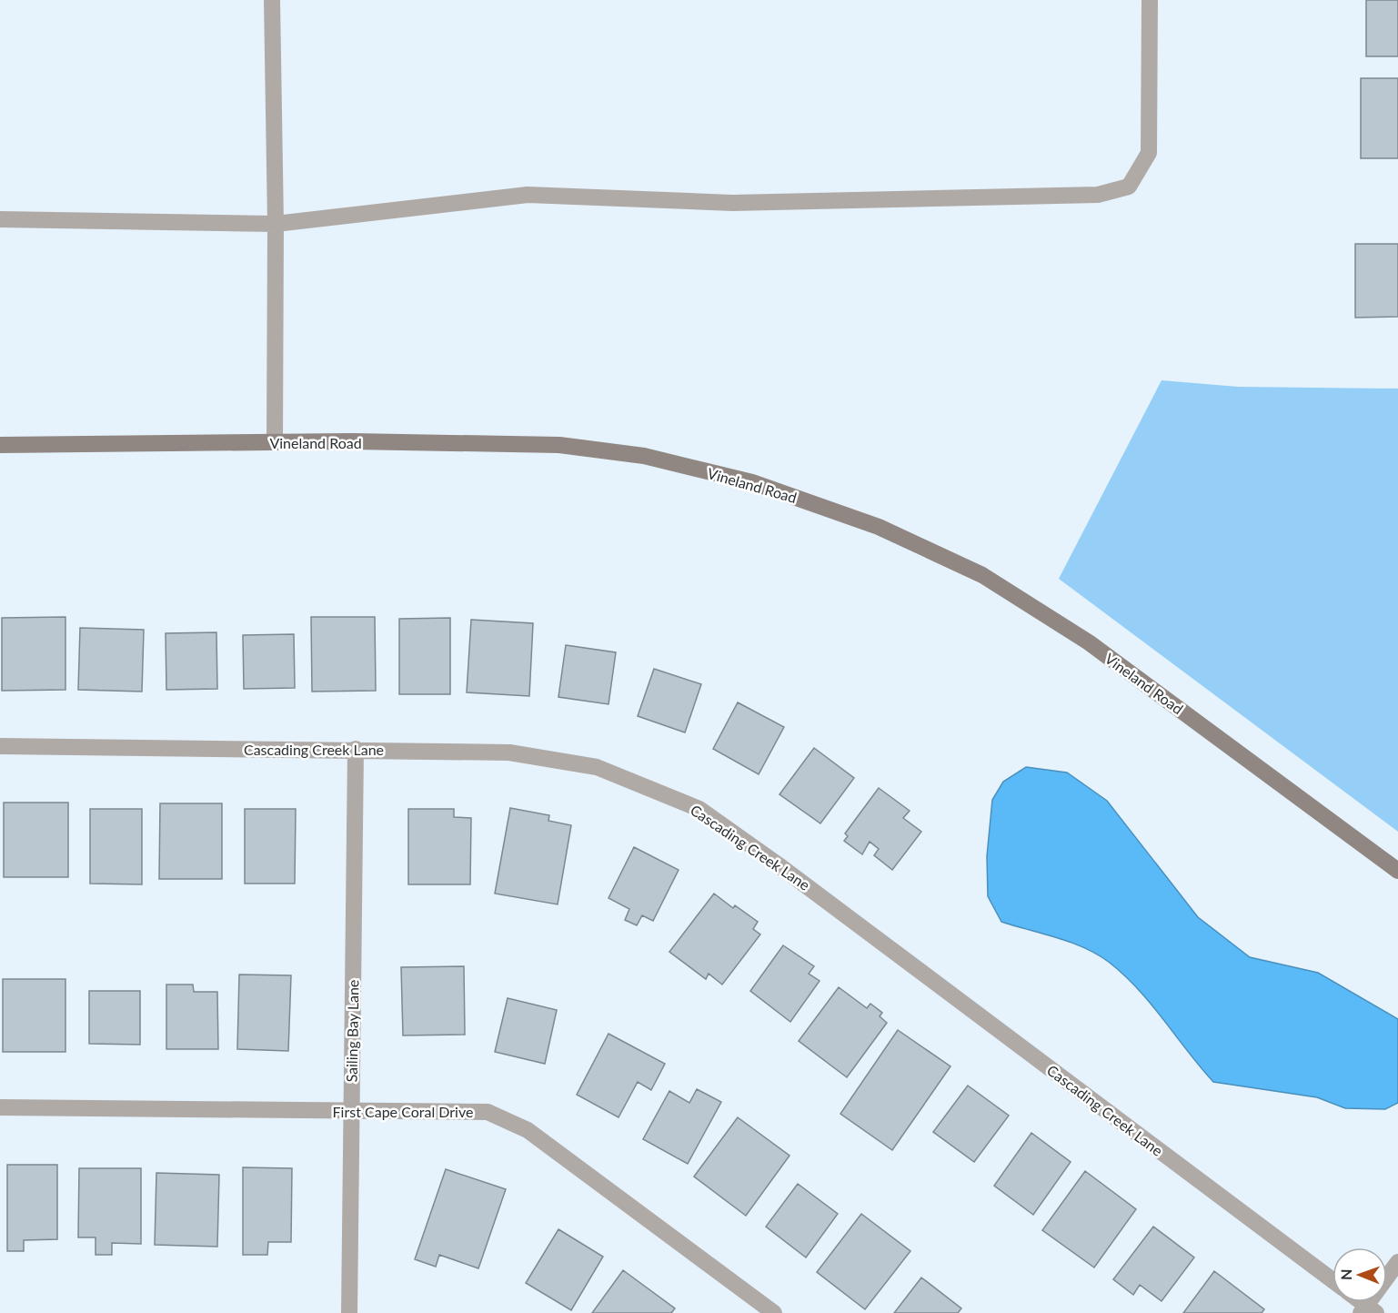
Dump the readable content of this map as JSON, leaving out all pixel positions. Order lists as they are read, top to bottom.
{
  "streets": {
    "main road": ["Vineland Road"],
    "street": ["Cascading Creek Lane", "Sailing Bay Lane", "First Cape Coral Drive"]
  },
  "crossings": [
    ["Cascading Creek Lane", "Sailing Bay Lane"],
    ["Sailing Bay Lane", "First Cape Coral Drive"]
  ],
  "north": "left"
}
